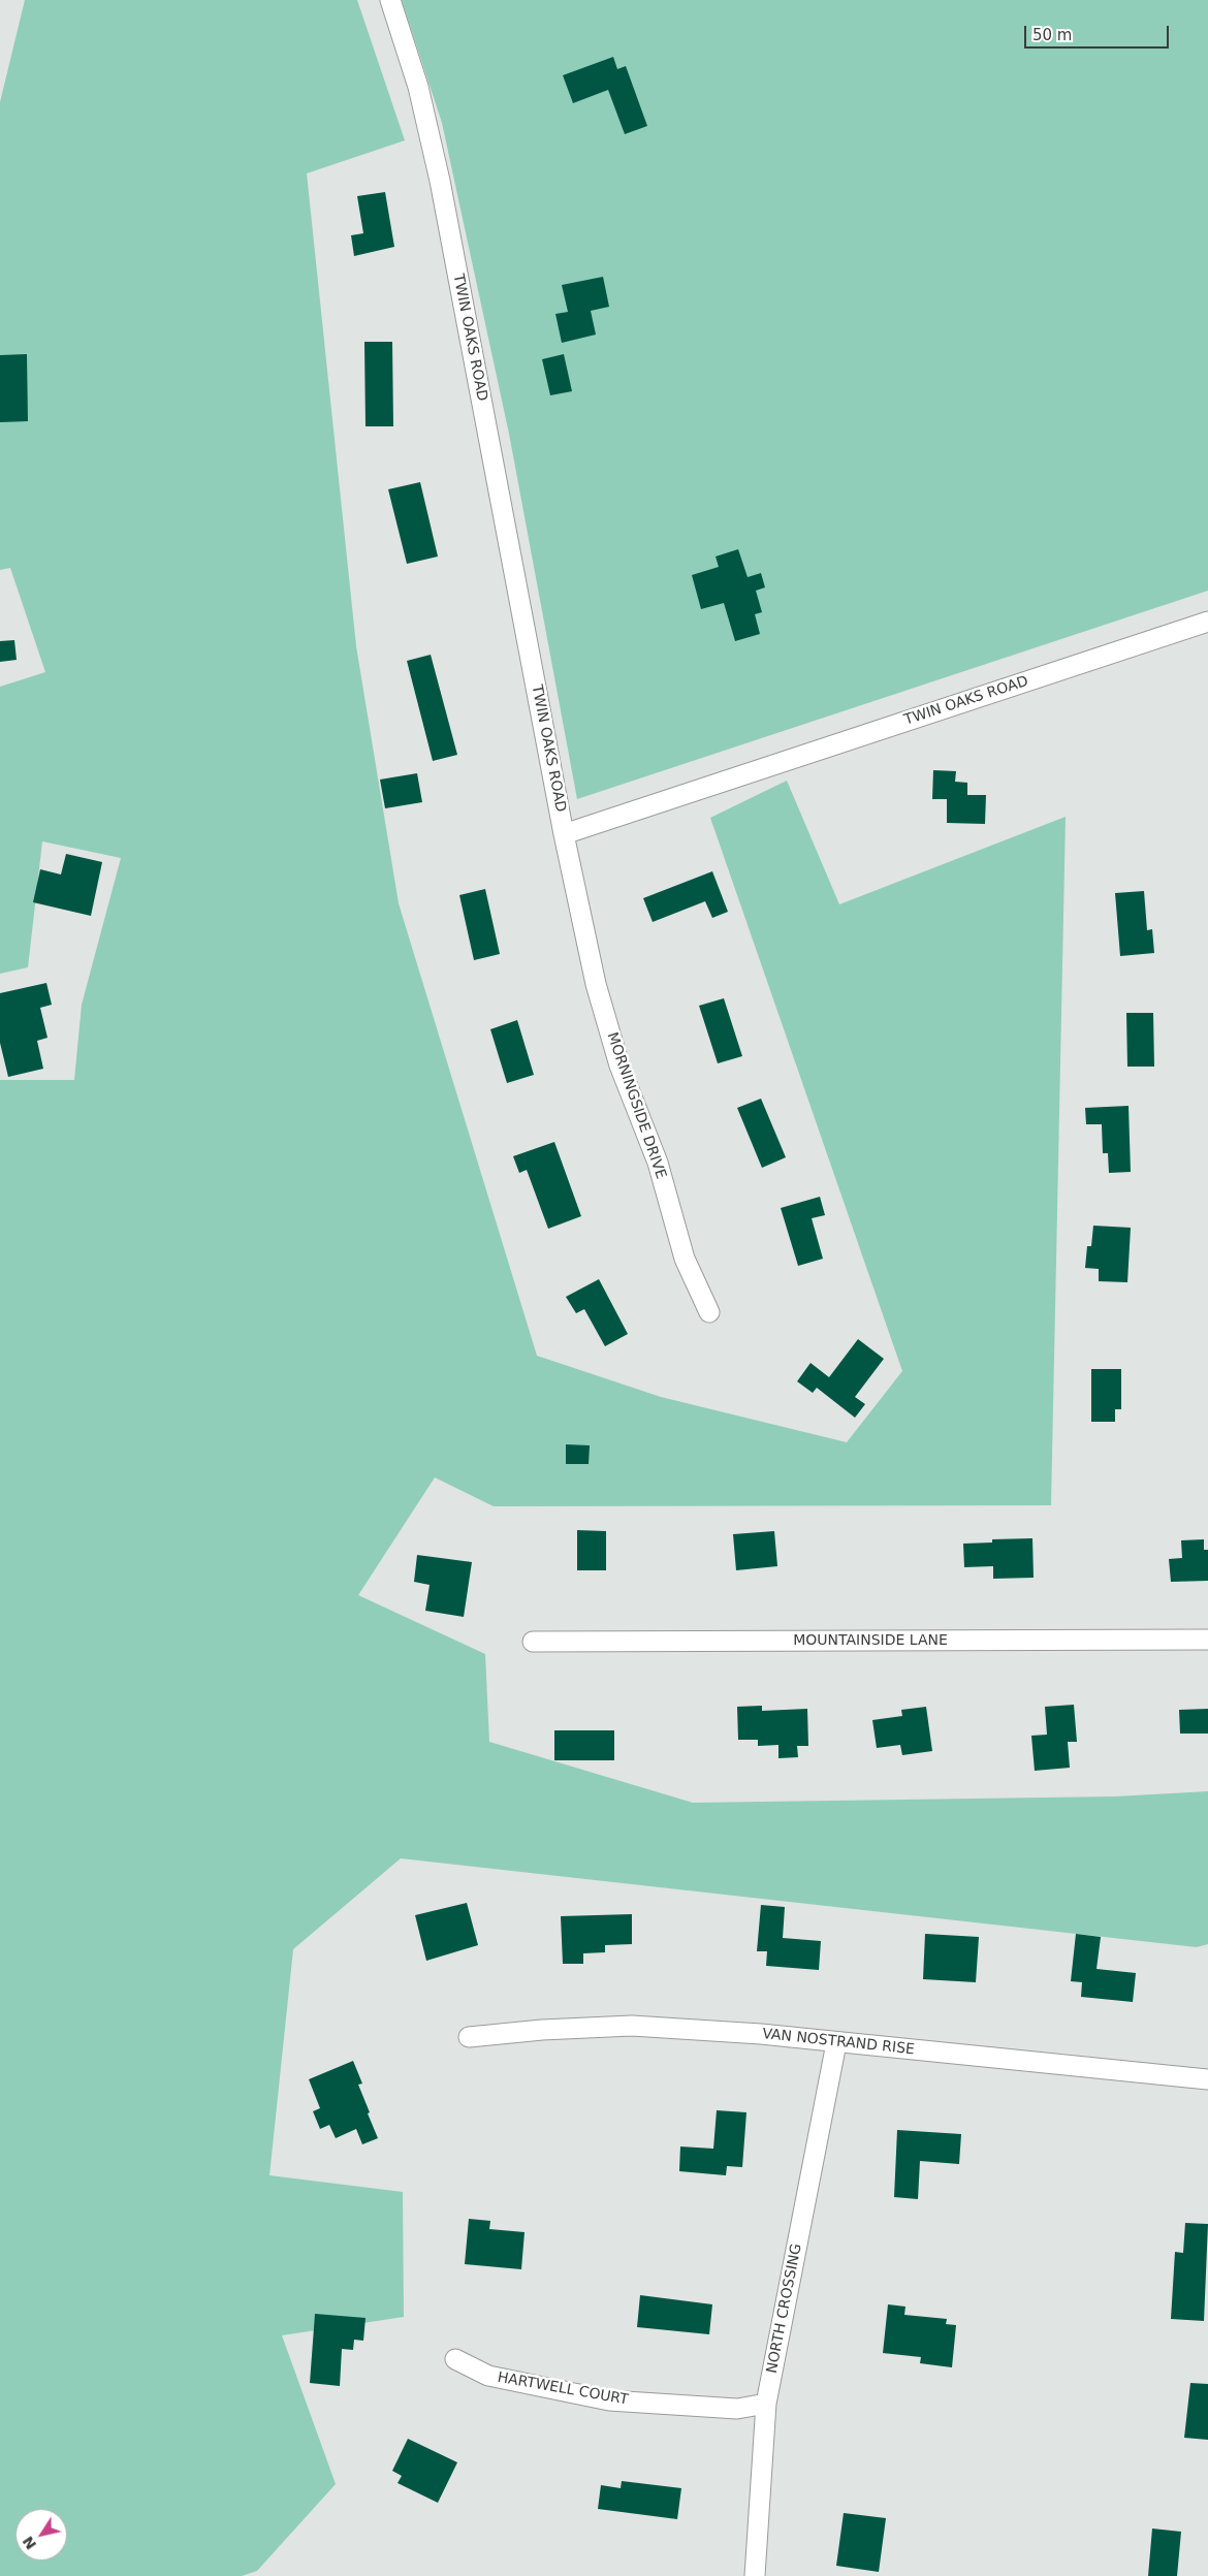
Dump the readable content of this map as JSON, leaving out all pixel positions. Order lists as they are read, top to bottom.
{
  "streets": {
    "street": [
      "TWIN OAKS ROAD",
      "MORNINGSIDE DRIVE",
      "MOUNTAINSIDE LANE",
      "VAN NOSTRAND RISE",
      "NORTH CROSSING",
      "HARTWELL COURT"
    ]
  },
  "crossings": [
    ["TWIN OAKS ROAD", "MORNINGSIDE DRIVE"],
    ["VAN NOSTRAND RISE", "NORTH CROSSING"],
    ["NORTH CROSSING", "HARTWELL COURT"]
  ],
  "scale_bar": "50 m",
  "north": "bottom left"
}
